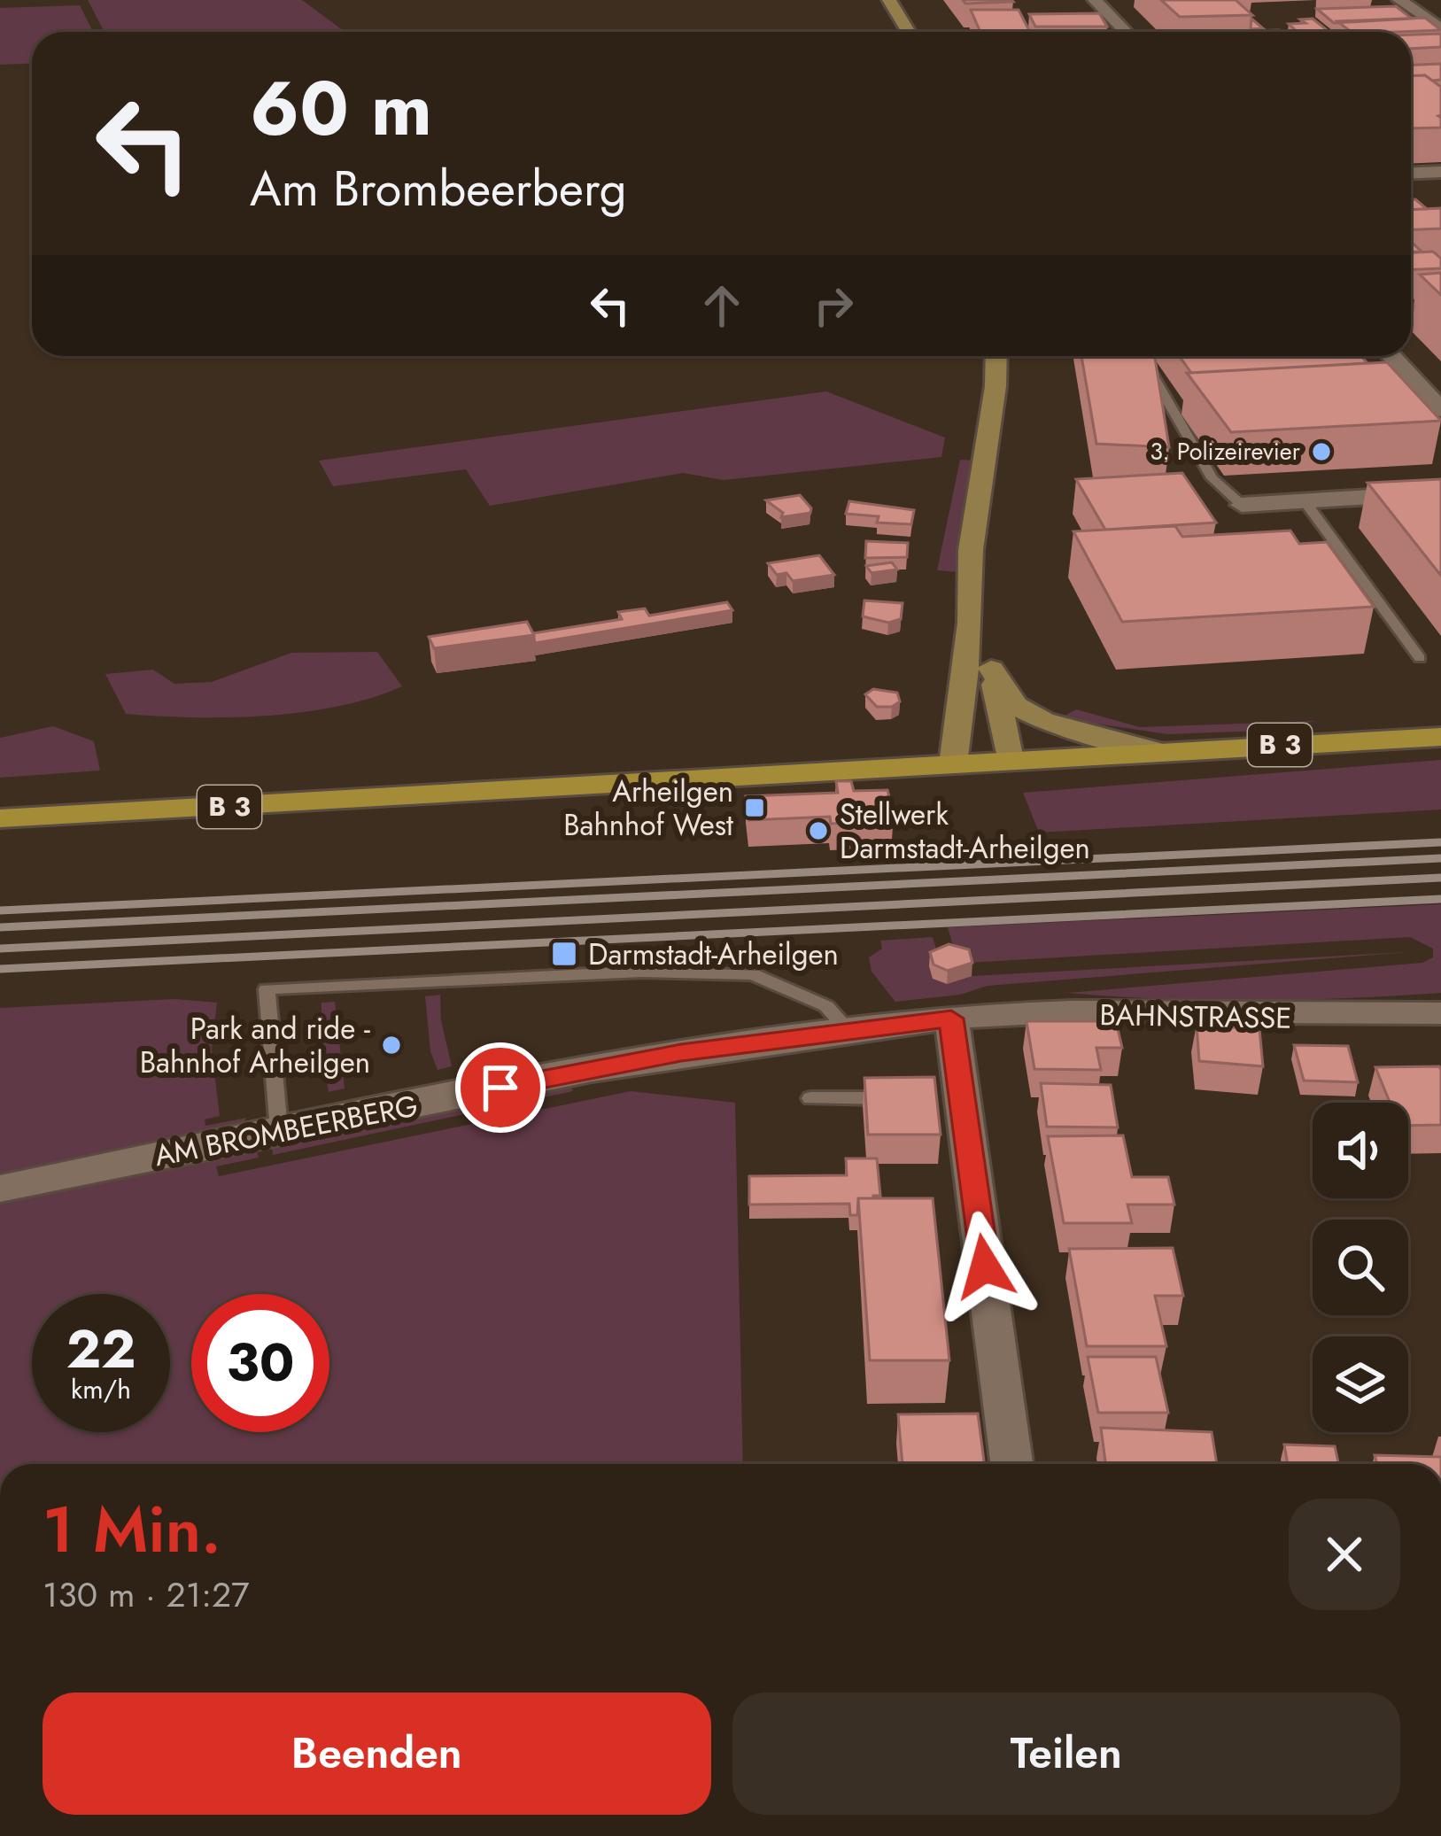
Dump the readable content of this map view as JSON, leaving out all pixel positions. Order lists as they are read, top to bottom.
{
  "streets": {
    "main road": ["B 3"],
    "street": ["BAHNSTRASSE", "AM BROMBEERBERG"]
  },
  "crossings": [
    ["BAHNSTRASSE", "AM BROMBEERBERG"]
  ],
  "places": {
    "other": ["3. Polizeirevier", "Stellwerk Darmstadt-Arheilgen", "Park and ride - Bahnhof Arheilgen"],
    "transit": ["Arheilgen Bahnhof West", "Darmstadt-Arheilgen"]
  },
  "page": {
    "turn": ["60 m", "Am Brombeerberg"],
    "speed": "22 km/h",
    "limit": "30",
    "heading": ["1 Min.", "130 m · 21:27"],
    "buttons": ["Beenden", "Teilen"]
  }
}
